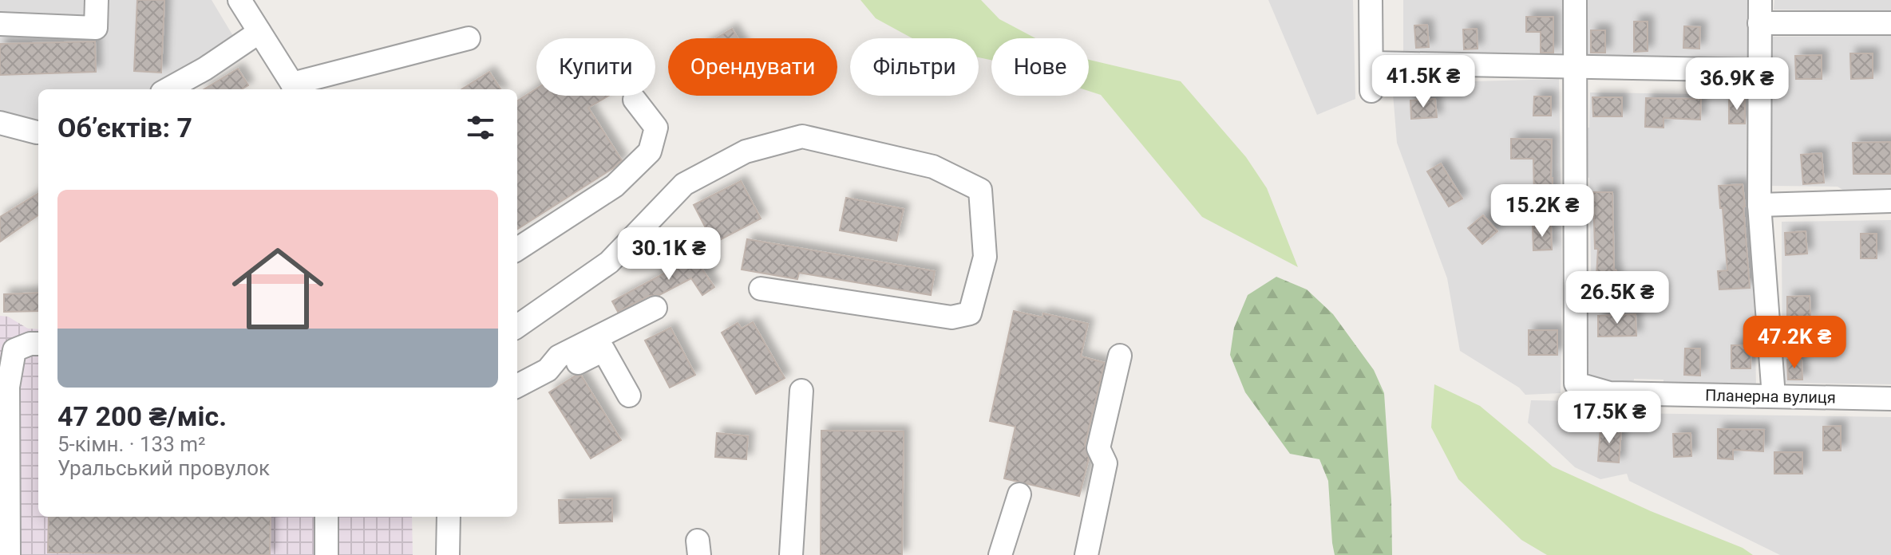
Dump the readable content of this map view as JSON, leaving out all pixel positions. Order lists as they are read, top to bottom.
{
  "streets": {
    "street": ["Планерна вулиця"]
  },
  "page": {
    "chip": [
      "Купити",
      "Орендувати",
      "Фільтри",
      "Нове"
    ],
    "price": [
      "41.5K ₴",
      "36.9K ₴",
      "15.2K ₴",
      "30.1K ₴",
      "26.5K ₴",
      "47.2K ₴",
      "17.5K ₴"
    ],
    "heading": "Об’єктів: 7",
    "list": [
      {
        "name": "47 200 ₴/міс.",
        "note": "5-кімн. · 133 m² · Уральський провулок"
      }
    ]
  }
}
